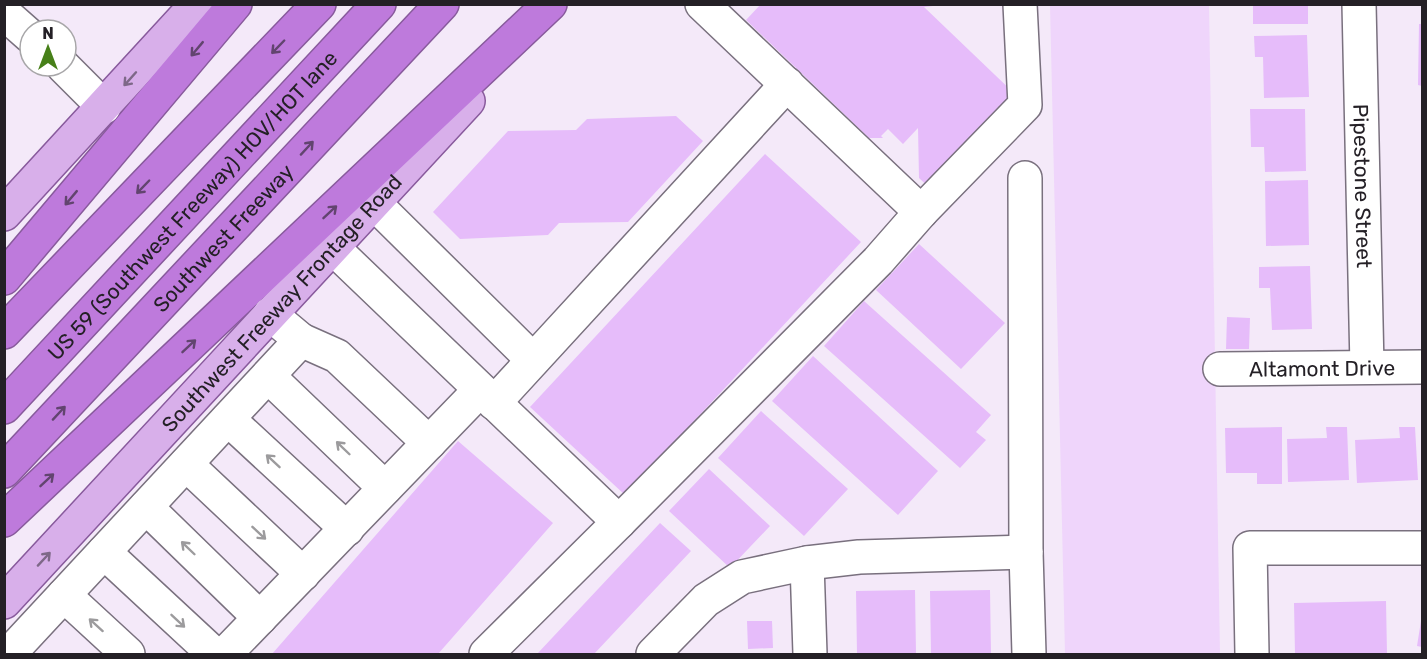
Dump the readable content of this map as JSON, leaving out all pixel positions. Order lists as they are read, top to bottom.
{
  "streets": {
    "highway": ["US 59 (Southwest Freeway) HOV/HOT lane", "Southwest Freeway"],
    "main road": ["Southwest Freeway Frontage Road"],
    "street": ["Pipestone Street", "Altamont Drive"]
  },
  "crossings": [
    ["Pipestone Street", "Altamont Drive"]
  ],
  "north": "top"
}
